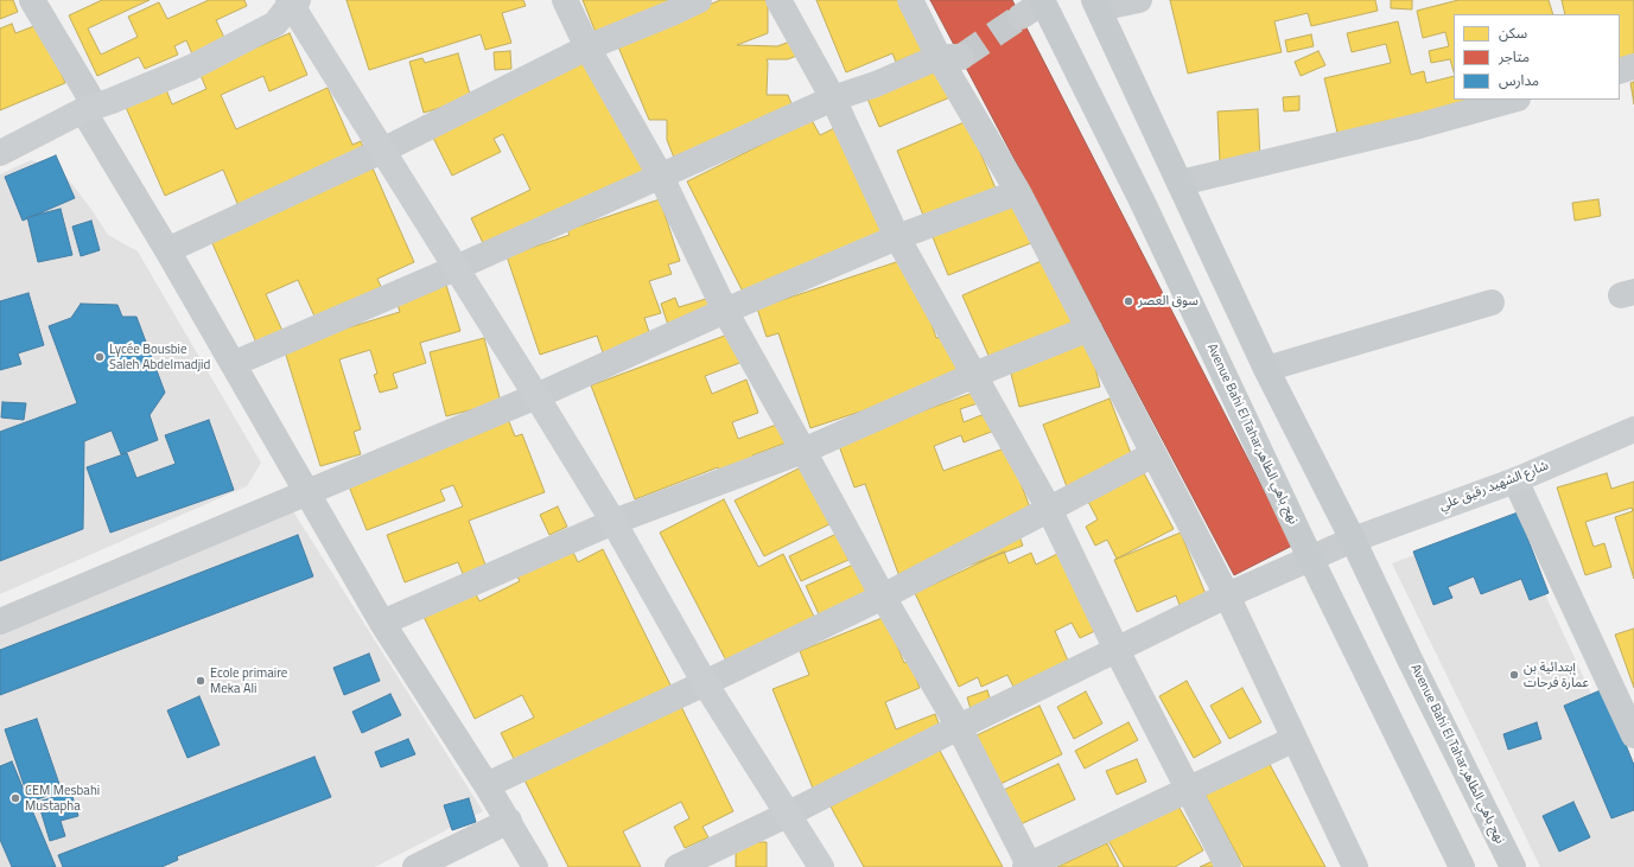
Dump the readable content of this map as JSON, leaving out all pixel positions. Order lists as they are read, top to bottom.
{
  "streets": {
    "main road": ["Avenue Bahi El Tahar,نهج باهي الطاهر"],
    "street": ["شارع الشهيد رقيق علي"]
  },
  "crossings": [
    ["Avenue Bahi El Tahar,نهج باهي الطاهر", "شارع الشهيد رقيق علي"]
  ],
  "places": [
    "سوق العصر",
    "Lycée Bousbie Saleh Abdelmadjid",
    "إبتدائية بن عمارة فرحات",
    "Ecole primaire Meka Ali",
    "CEM Mesbahi Mustapha"
  ],
  "legend": ["سكن", "متاجر", "مدارس"]
}
